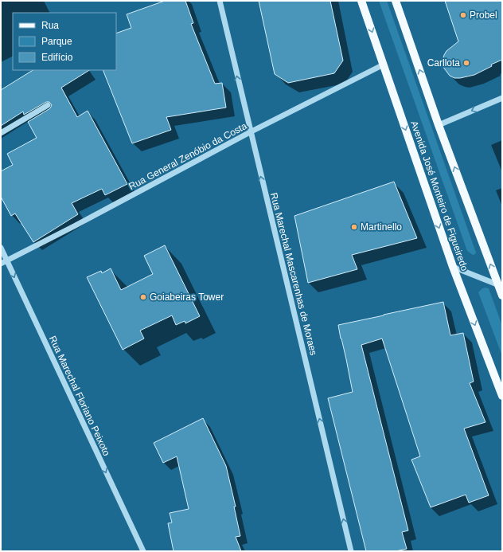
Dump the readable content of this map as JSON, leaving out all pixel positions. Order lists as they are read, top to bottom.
{
  "streets": {
    "main road": ["Avenida José Monteiro de Figueiredo"],
    "street": ["Rua General Zenóbio da Costa", "Rua Marechal Mascarenhas de Moraes", "Rua Marechal Floriano Peixoto"]
  },
  "crossings": [
    ["Rua General Zenóbio da Costa", "Avenida José Monteiro de Figueiredo"],
    ["Rua General Zenóbio da Costa", "Rua Marechal Mascarenhas de Moraes"],
    ["Rua General Zenóbio da Costa", "Rua Marechal Floriano Peixoto"]
  ],
  "one_way": ["Rua Marechal Mascarenhas de Moraes", "Rua Marechal Floriano Peixoto"],
  "places": [
    "Probel",
    "Carllota",
    "Martinello",
    "Goiabeiras Tower"
  ],
  "legend": ["Rua", "Parque", "Edifício"]
}
